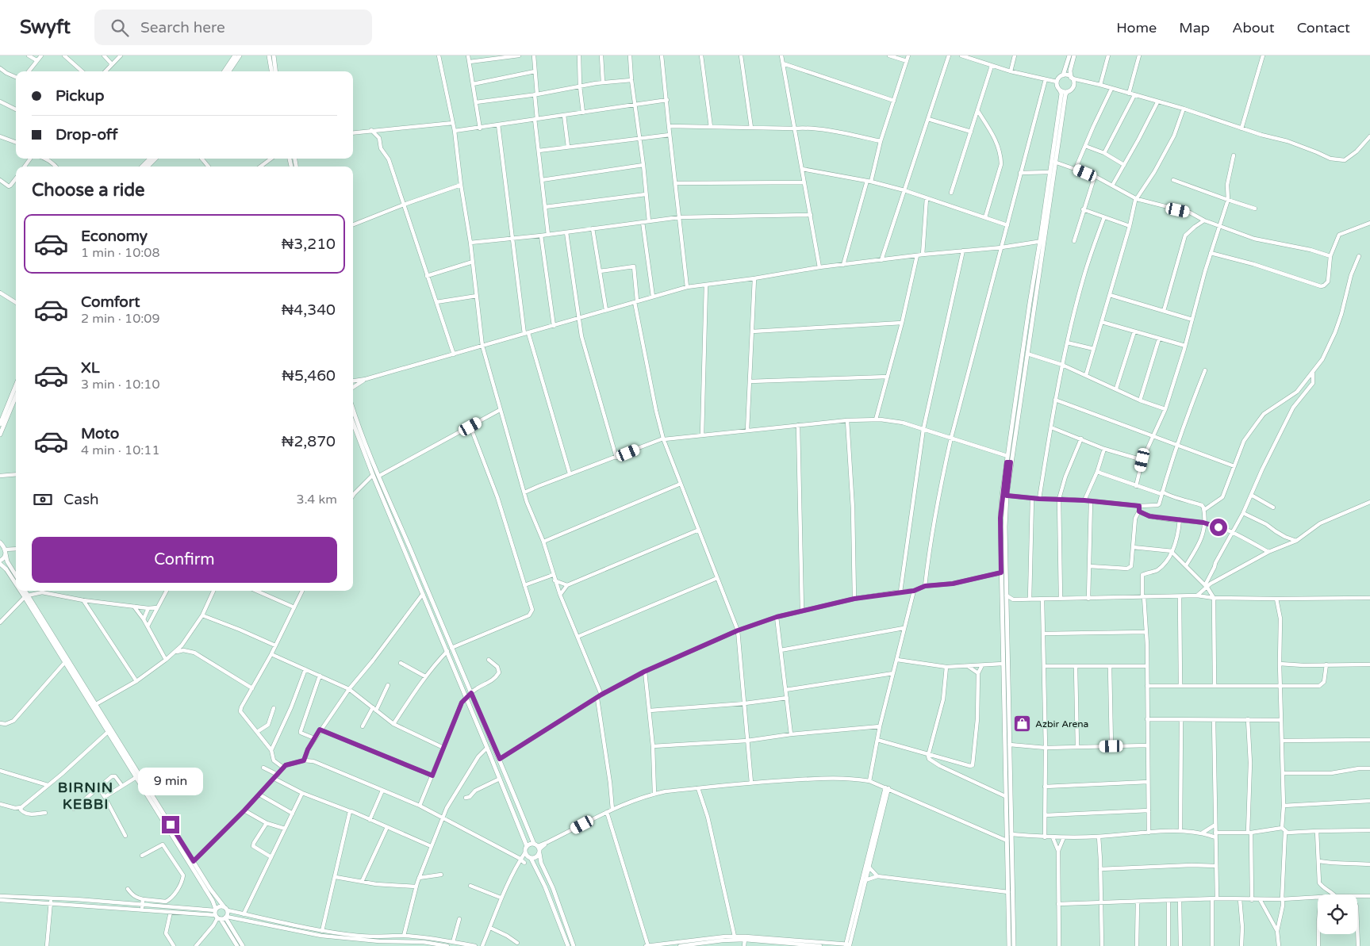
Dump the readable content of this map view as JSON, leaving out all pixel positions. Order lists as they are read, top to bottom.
{
  "districts": ["BIRNIN KEBBI"],
  "places": {
    "shop": ["Azbir Arena"]
  },
  "page": {
    "header": "Swyft",
    "search": "Search here",
    "nav": [
      "Home",
      "Map",
      "About",
      "Contact"
    ],
    "banner": ["Pickup", "Drop-off"],
    "heading": "Choose a ride",
    "list": [
      {
        "name": "Economy",
        "note": "1 min · 10:08",
        "value": "₦3,210"
      },
      {
        "name": "Comfort",
        "note": "2 min · 10:09",
        "value": "₦4,340"
      },
      {
        "name": "XL",
        "note": "3 min · 10:10",
        "value": "₦5,460"
      },
      {
        "name": "Moto",
        "note": "4 min · 10:11",
        "value": "₦2,870"
      }
    ],
    "pay": ["Cash", "3.4 km"],
    "buttons": "Confirm",
    "bubble": "9 min"
  }
}
